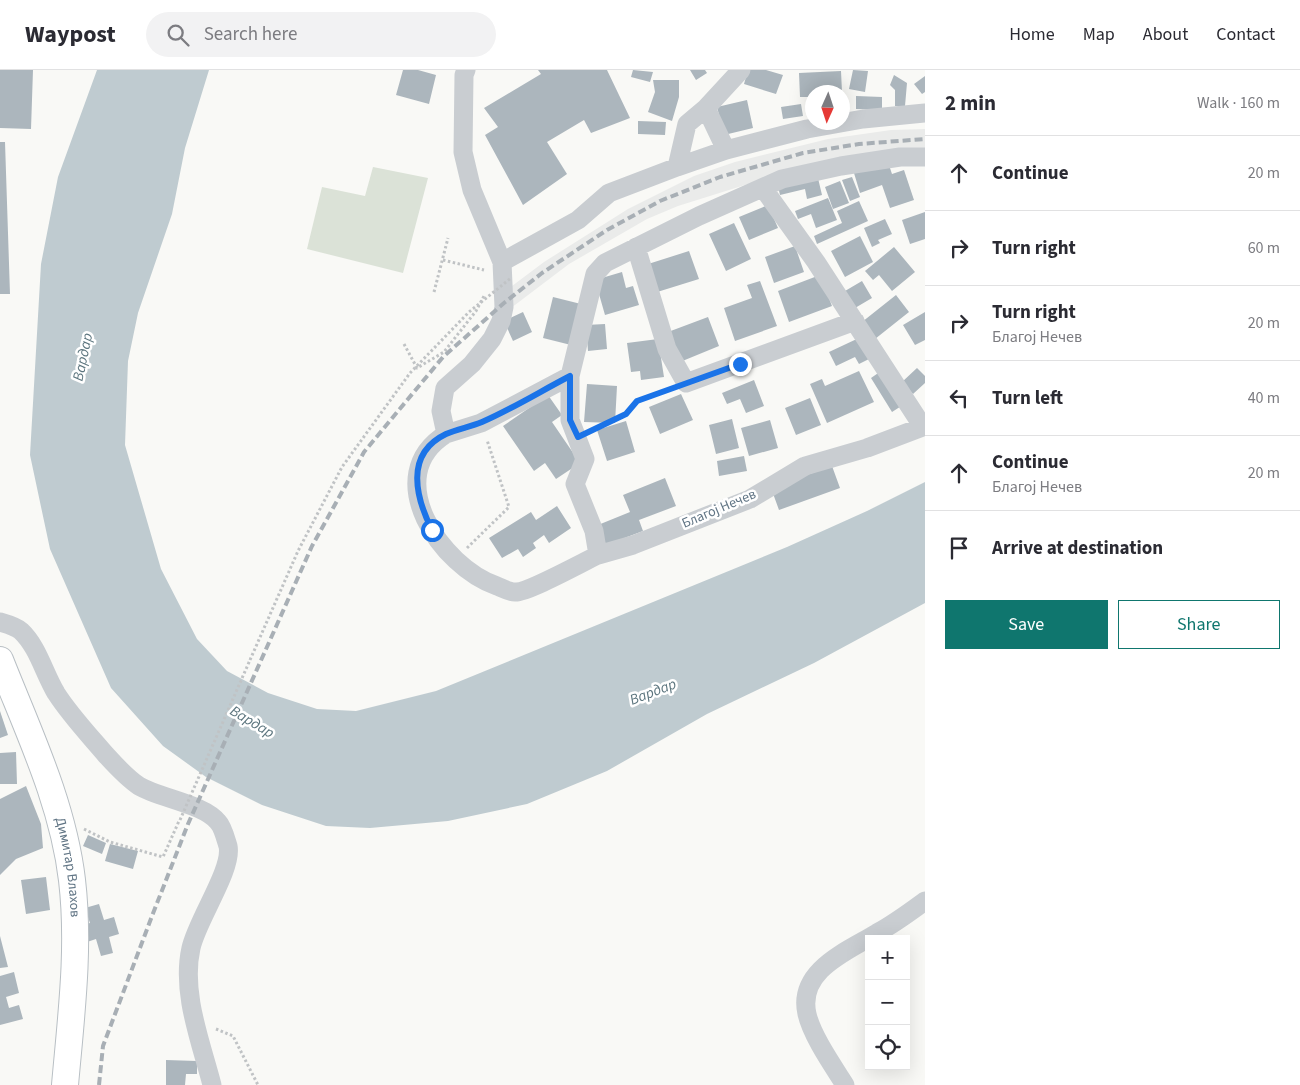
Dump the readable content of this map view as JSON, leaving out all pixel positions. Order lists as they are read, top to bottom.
{
  "streets": {
    "main road": ["Димитар Влахов"],
    "street": ["Благој Нечев"]
  },
  "water": ["Вардар"],
  "north": "bottom",
  "page": {
    "header": "Waypost",
    "search": "Search here",
    "nav": [
      "Home",
      "Map",
      "About",
      "Contact"
    ],
    "heading": ["2 min", "Walk · 160 m"],
    "list": [
      ["Continue", "20 m"],
      ["Turn right", "60 m"],
      ["Turn right", "Благој Нечев", "20 m"],
      ["Turn left", "40 m"],
      ["Continue", "Благој Нечев", "20 m"],
      "Arrive at destination"
    ],
    "buttons": ["Save", "Share"],
    "map_buttons": ["+", "−"]
  }
}
